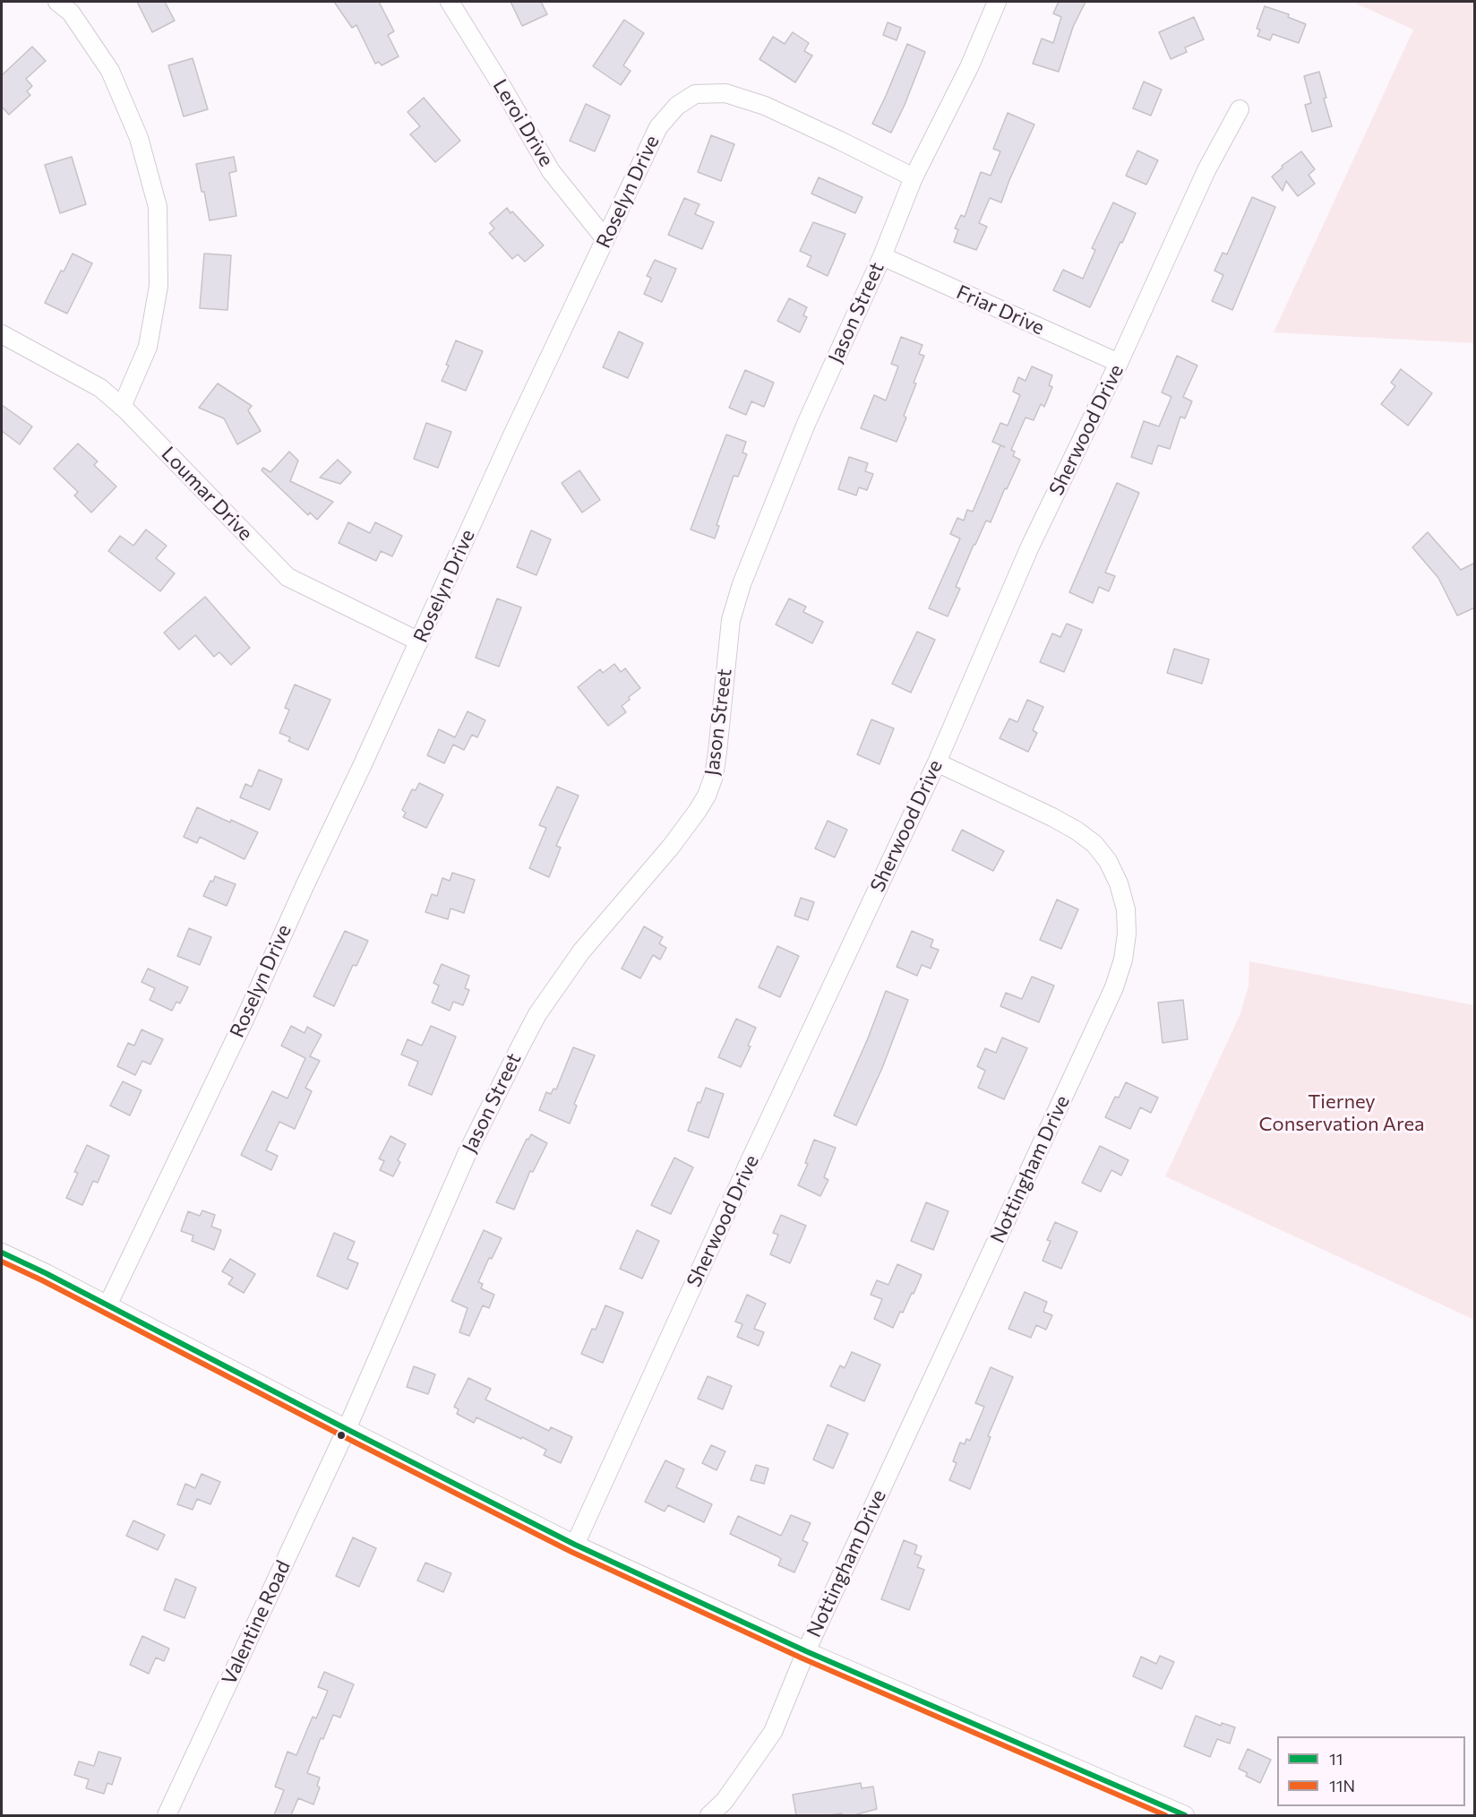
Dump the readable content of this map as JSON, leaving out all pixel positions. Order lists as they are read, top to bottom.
{
  "streets": {
    "street": [
      "Leroi Drive",
      "Roselyn Drive",
      "Friar Drive",
      "Jason Street",
      "Sherwood Drive",
      "Loumar Drive",
      "Nottingham Drive",
      "Valentine Road"
    ]
  },
  "crossings": [
    ["Leroi Drive", "Roselyn Drive"],
    ["Roselyn Drive", "Jason Street"],
    ["Roselyn Drive", "Loumar Drive"],
    ["Friar Drive", "Jason Street"],
    ["Friar Drive", "Sherwood Drive"],
    ["Jason Street", "Valentine Road"],
    ["Sherwood Drive", "Nottingham Drive"]
  ],
  "parks": ["Tierney Conservation Area"],
  "lines": ["transit line 11", "transit line 11N"],
  "legend": ["11", "11N"]
}
